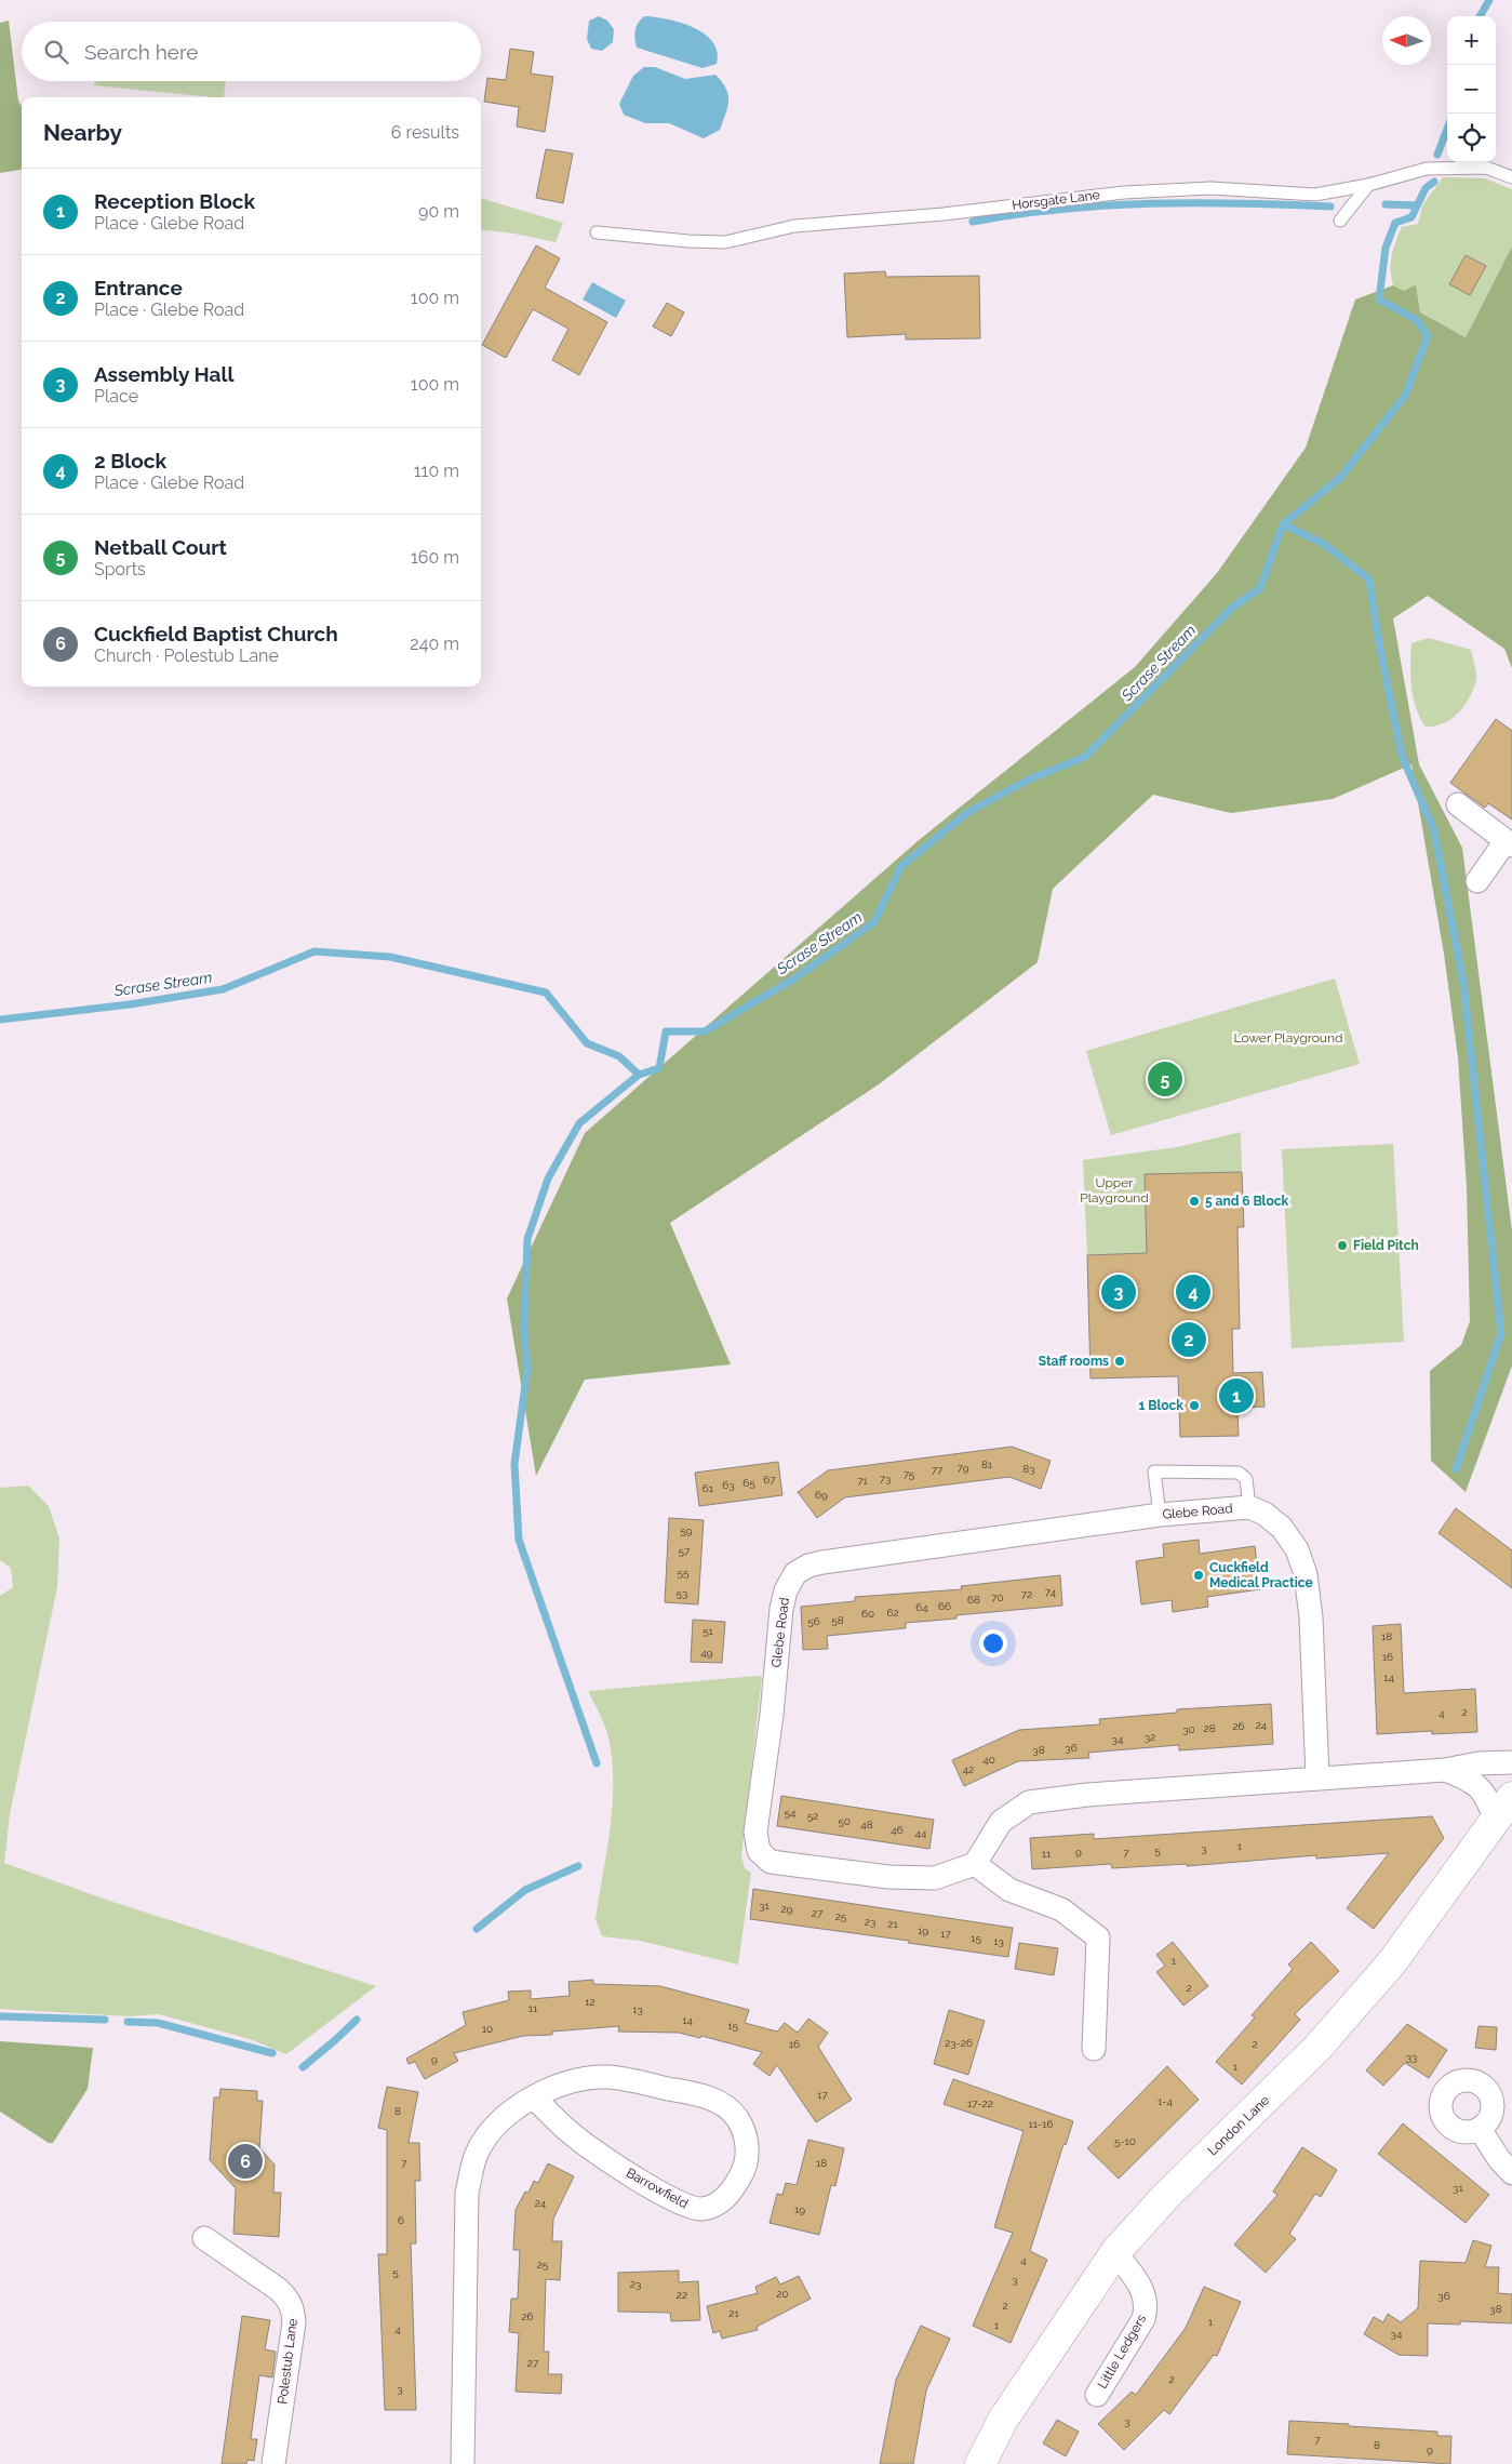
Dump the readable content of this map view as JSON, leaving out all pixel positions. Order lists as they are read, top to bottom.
{
  "streets": {
    "main road": ["London Lane"],
    "street": [
      "Glebe Road",
      "Barrowfield",
      "Little Ledgers",
      "Polestub Lane"
    ],
    "lane": ["Horsgate Lane"]
  },
  "crossings": [
    ["London Lane", "Little Ledgers"]
  ],
  "water": ["Scrase Stream"],
  "parks": ["Lower Playground", "Upper Playground"],
  "places": [
    "5 and 6 Block",
    "Field Pitch",
    "Staff rooms",
    "1 Block",
    "Cuckfield Medical Practice"
  ],
  "house_numbers": [
    "81",
    "79",
    "83",
    "77",
    "75",
    "73",
    "67",
    "71",
    "65",
    "63",
    "61",
    "69",
    "59",
    "57",
    "55",
    "74",
    "53",
    "72",
    "70",
    "68",
    "66",
    "64",
    "62",
    "60",
    "58",
    "56",
    "51",
    "18",
    "49",
    "16",
    "14",
    "2",
    "4",
    "24",
    "26",
    "28",
    "30",
    "32",
    "34",
    "36",
    "38",
    "40",
    "42",
    "54",
    "52",
    "50",
    "48",
    "46",
    "44",
    "1",
    "3",
    "5",
    "9",
    "7",
    "11",
    "31",
    "29",
    "27",
    "25",
    "23",
    "21",
    "19",
    "17",
    "15",
    "13",
    "1",
    "2",
    "12",
    "11",
    "13",
    "14",
    "15",
    "10",
    "23-26",
    "16",
    "2",
    "33",
    "9",
    "1",
    "17",
    "1-4",
    "17-22",
    "8",
    "11-16",
    "5-10",
    "7",
    "18",
    "31",
    "24",
    "19",
    "6",
    "4",
    "25",
    "5",
    "3",
    "23",
    "20",
    "22",
    "36",
    "2",
    "38",
    "21",
    "26",
    "1",
    "1",
    "4",
    "34",
    "27",
    "2",
    "3",
    "3",
    "7",
    "8",
    "9"
  ],
  "north": "left",
  "page": {
    "map_buttons": ["+", "−"],
    "search": "Search here",
    "heading": ["Nearby", "6 results"],
    "list": [
      {
        "mark": "1",
        "name": "Reception Block",
        "note": "Place · Glebe Road",
        "value": "90 m"
      },
      {
        "mark": "2",
        "name": "Entrance",
        "note": "Place · Glebe Road",
        "value": "100 m"
      },
      {
        "mark": "3",
        "name": "Assembly Hall",
        "note": "Place",
        "value": "100 m"
      },
      {
        "mark": "4",
        "name": "2 Block",
        "note": "Place · Glebe Road",
        "value": "110 m"
      },
      {
        "mark": "5",
        "name": "Netball Court",
        "note": "Sports",
        "value": "160 m"
      },
      {
        "mark": "6",
        "name": "Cuckfield Baptist Church",
        "note": "Church · Polestub Lane",
        "value": "240 m"
      }
    ],
    "pins": [
      "5",
      "3",
      "4",
      "2",
      "1",
      "6"
    ]
  }
}
